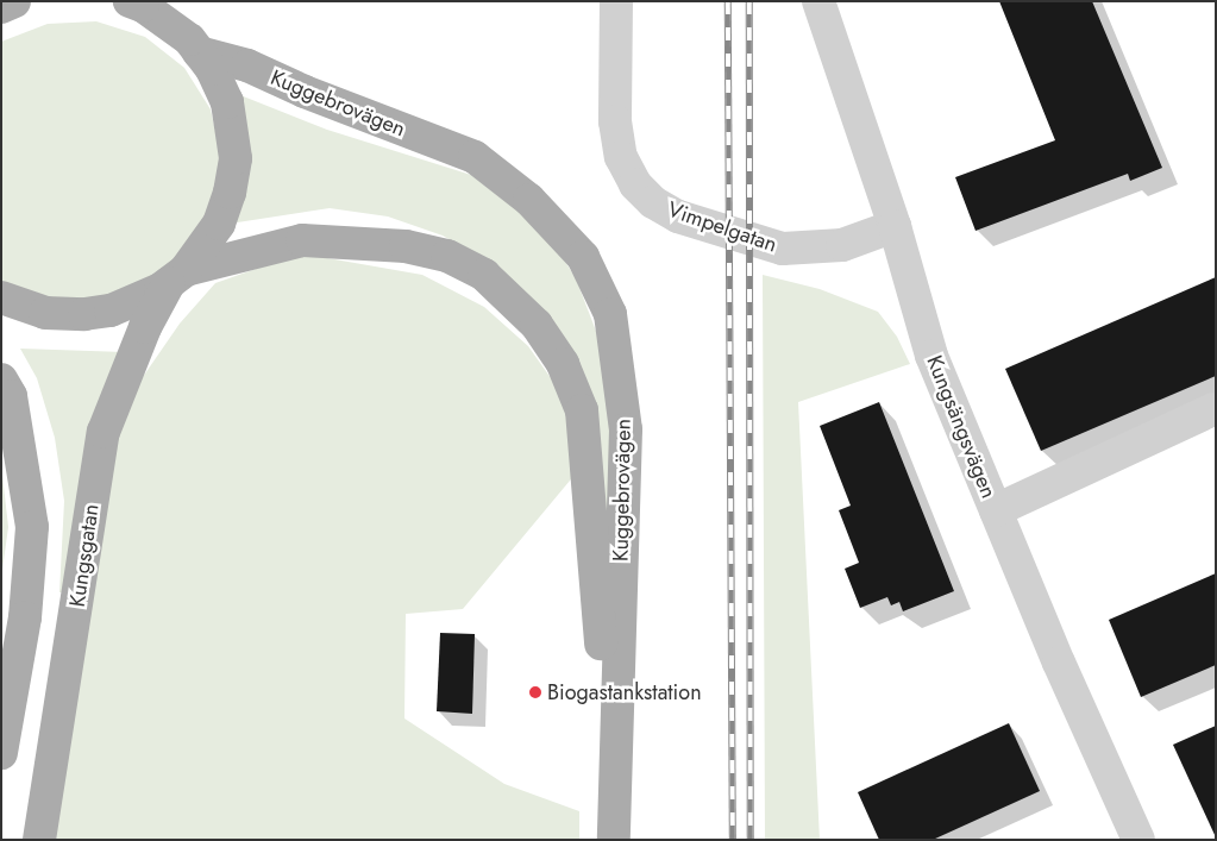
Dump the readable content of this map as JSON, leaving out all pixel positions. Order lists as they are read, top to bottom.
{
  "streets": {
    "main road": ["Kuggebrovägen", "Kungsgatan"],
    "street": ["Vimpelgatan", "Kungsängsvägen"]
  },
  "crossings": [
    ["Kuggebrovägen", "Kungsgatan"],
    ["Vimpelgatan", "Kungsängsvägen"]
  ],
  "places": ["Biogastankstation"]
}
